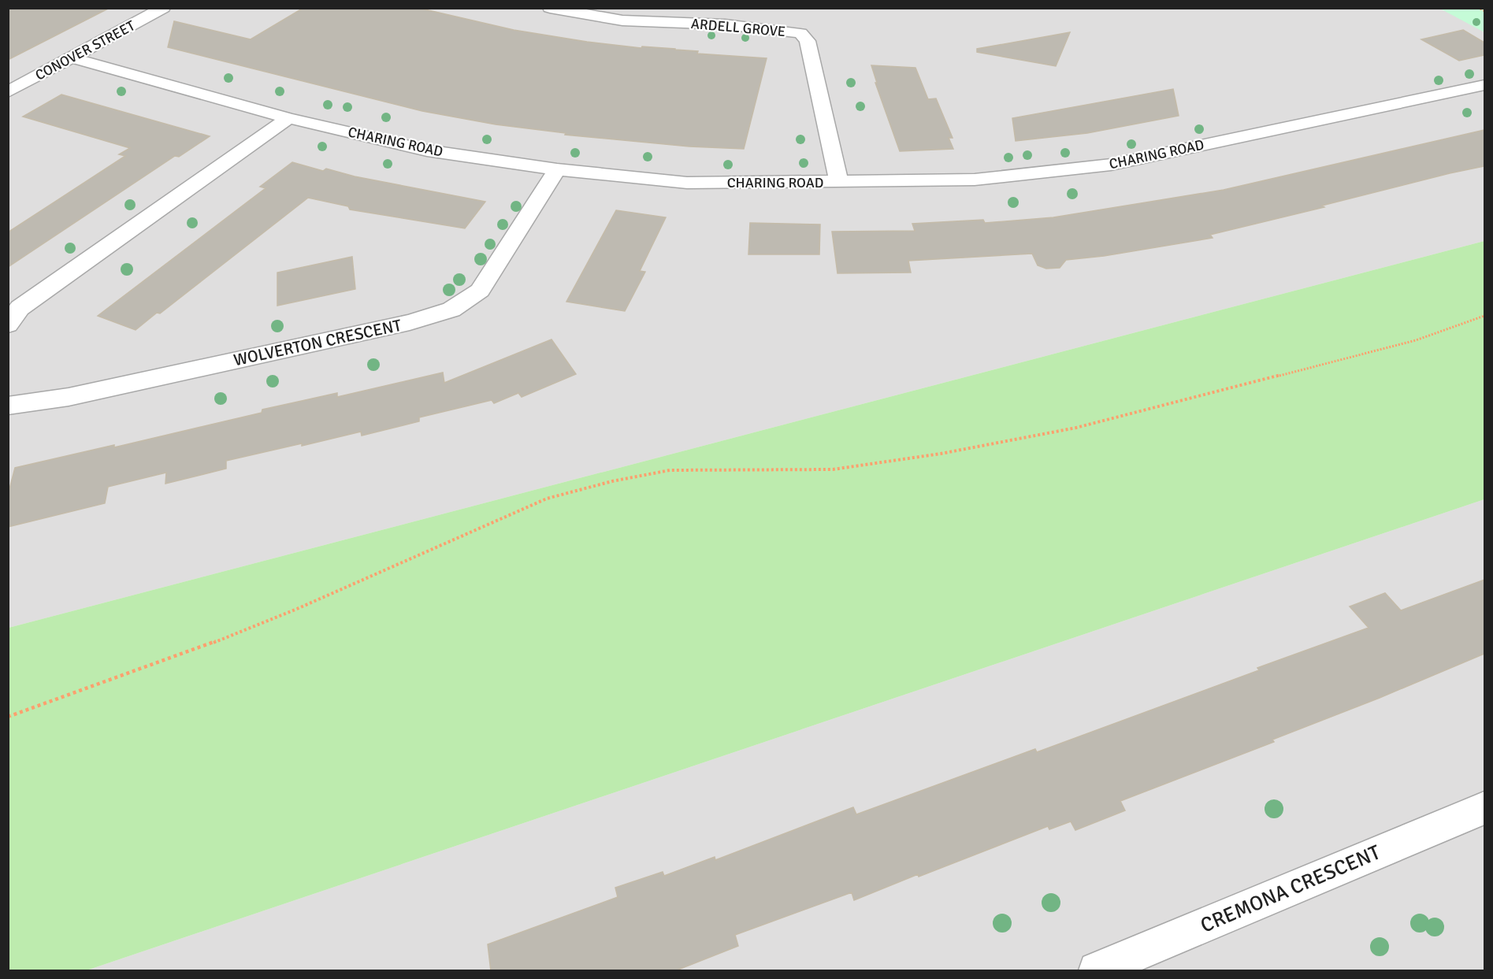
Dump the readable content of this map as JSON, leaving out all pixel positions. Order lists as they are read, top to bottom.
{
  "streets": {
    "street": [
      "ARDELL GROVE",
      "CONOVER STREET",
      "CHARING ROAD",
      "WOLVERTON CRESCENT",
      "CREMONA CRESCENT"
    ]
  },
  "crossings": [
    ["ARDELL GROVE", "CHARING ROAD"],
    ["CONOVER STREET", "CHARING ROAD"],
    ["CHARING ROAD", "WOLVERTON CRESCENT"]
  ]
}
